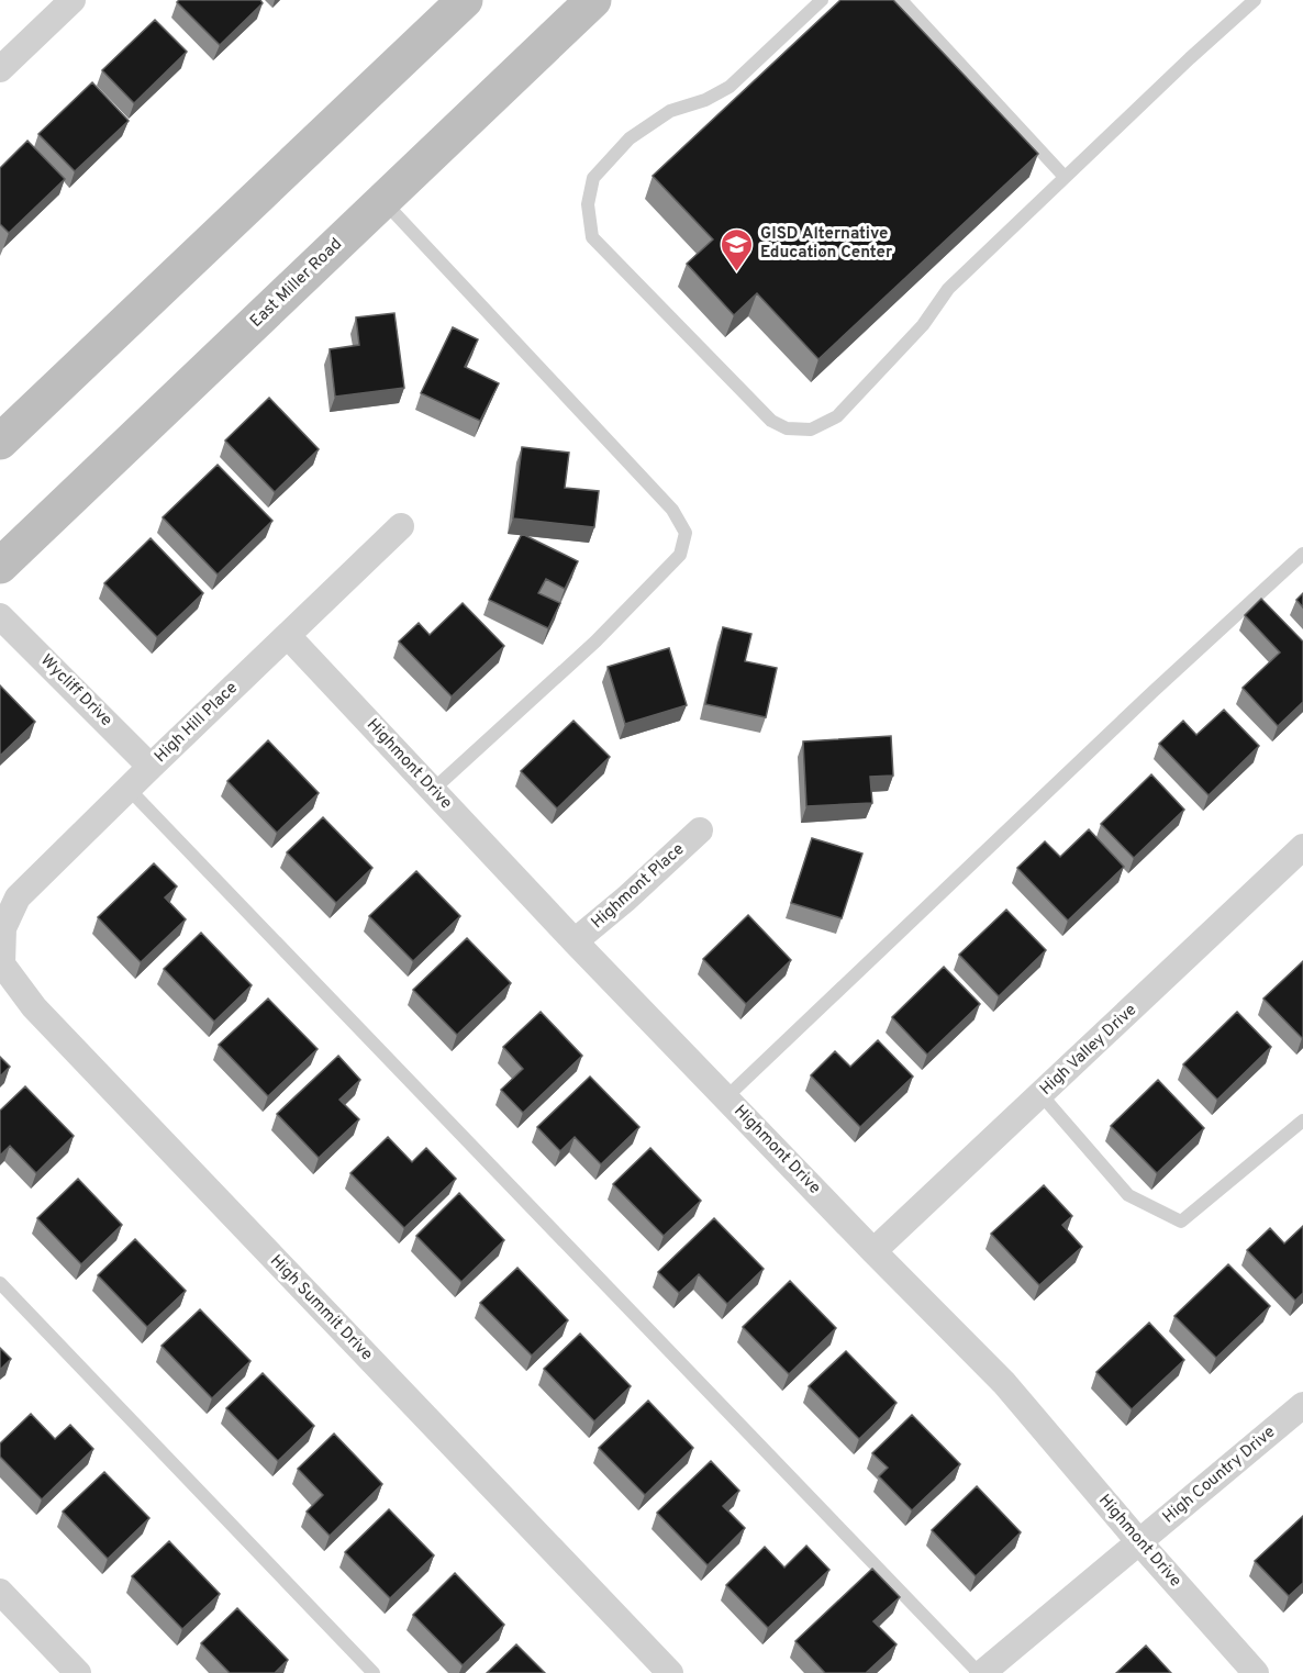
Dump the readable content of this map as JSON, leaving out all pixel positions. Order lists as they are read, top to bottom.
{
  "streets": {
    "main road": ["East Miller Road"],
    "street": [
      "Wycliff Drive",
      "High Hill Place",
      "Highmont Drive",
      "Highmont Place",
      "High Valley Drive",
      "High Summit Drive",
      "High Country Drive"
    ]
  },
  "crossings": [
    ["Wycliff Drive", "High Hill Place"],
    ["High Hill Place", "Highmont Drive"],
    ["High Hill Place", "High Summit Drive"],
    ["Highmont Drive", "Highmont Place"],
    ["Highmont Drive", "High Valley Drive"],
    ["Highmont Drive", "High Country Drive"]
  ],
  "places": {
    "school or university": ["GISD Alternative Education Center"]
  }
}
